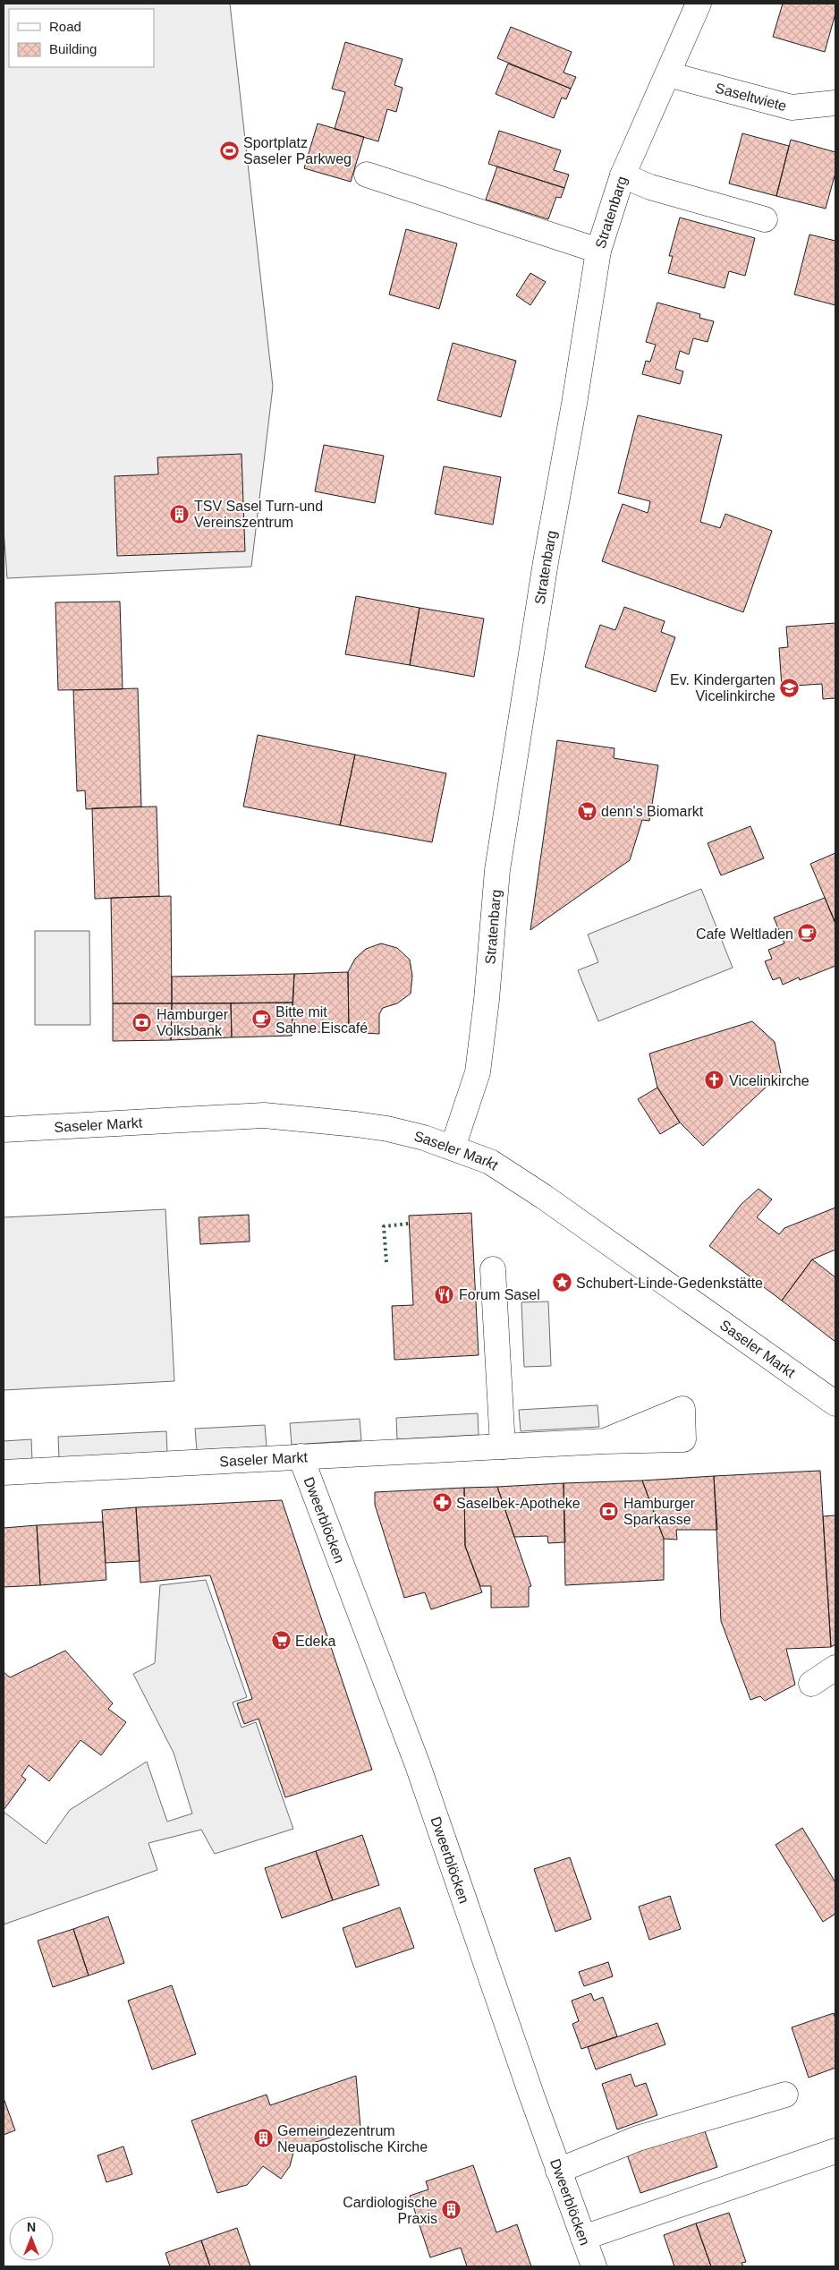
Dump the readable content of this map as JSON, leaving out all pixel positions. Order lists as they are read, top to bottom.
{
  "streets": {
    "street": [
      "Saseltwiete",
      "Stratenbarg",
      "Saseler Markt",
      "Dweerblöcken"
    ]
  },
  "crossings": [
    ["Saseltwiete", "Stratenbarg"],
    ["Stratenbarg", "Saseler Markt"],
    ["Saseler Markt", "Dweerblöcken"]
  ],
  "places": {
    "sports": ["Sportplatz Saseler Parkweg"],
    "building": ["TSV Sasel Turn-und Vereinszentrum", "Gemeindezentrum Neuapostolische Kirche", "Cardiologische Praxis"],
    "school or university": ["Ev. Kindergarten Vicelinkirche"],
    "supermarket": ["denn's Biomarkt", "Edeka"],
    "cafe": ["Cafe Weltladen", "Bitte mit Sahne Eiscafé"],
    "bank": ["Hamburger Volksbank", "Hamburger Sparkasse"],
    "church": ["Vicelinkirche"],
    "place": ["Schubert-Linde-Gedenkstätte"],
    "restaurant": ["Forum Sasel"],
    "pharmacy": ["Saselbek-Apotheke"]
  },
  "legend": ["Road", "Building"],
  "north": "top"
}
